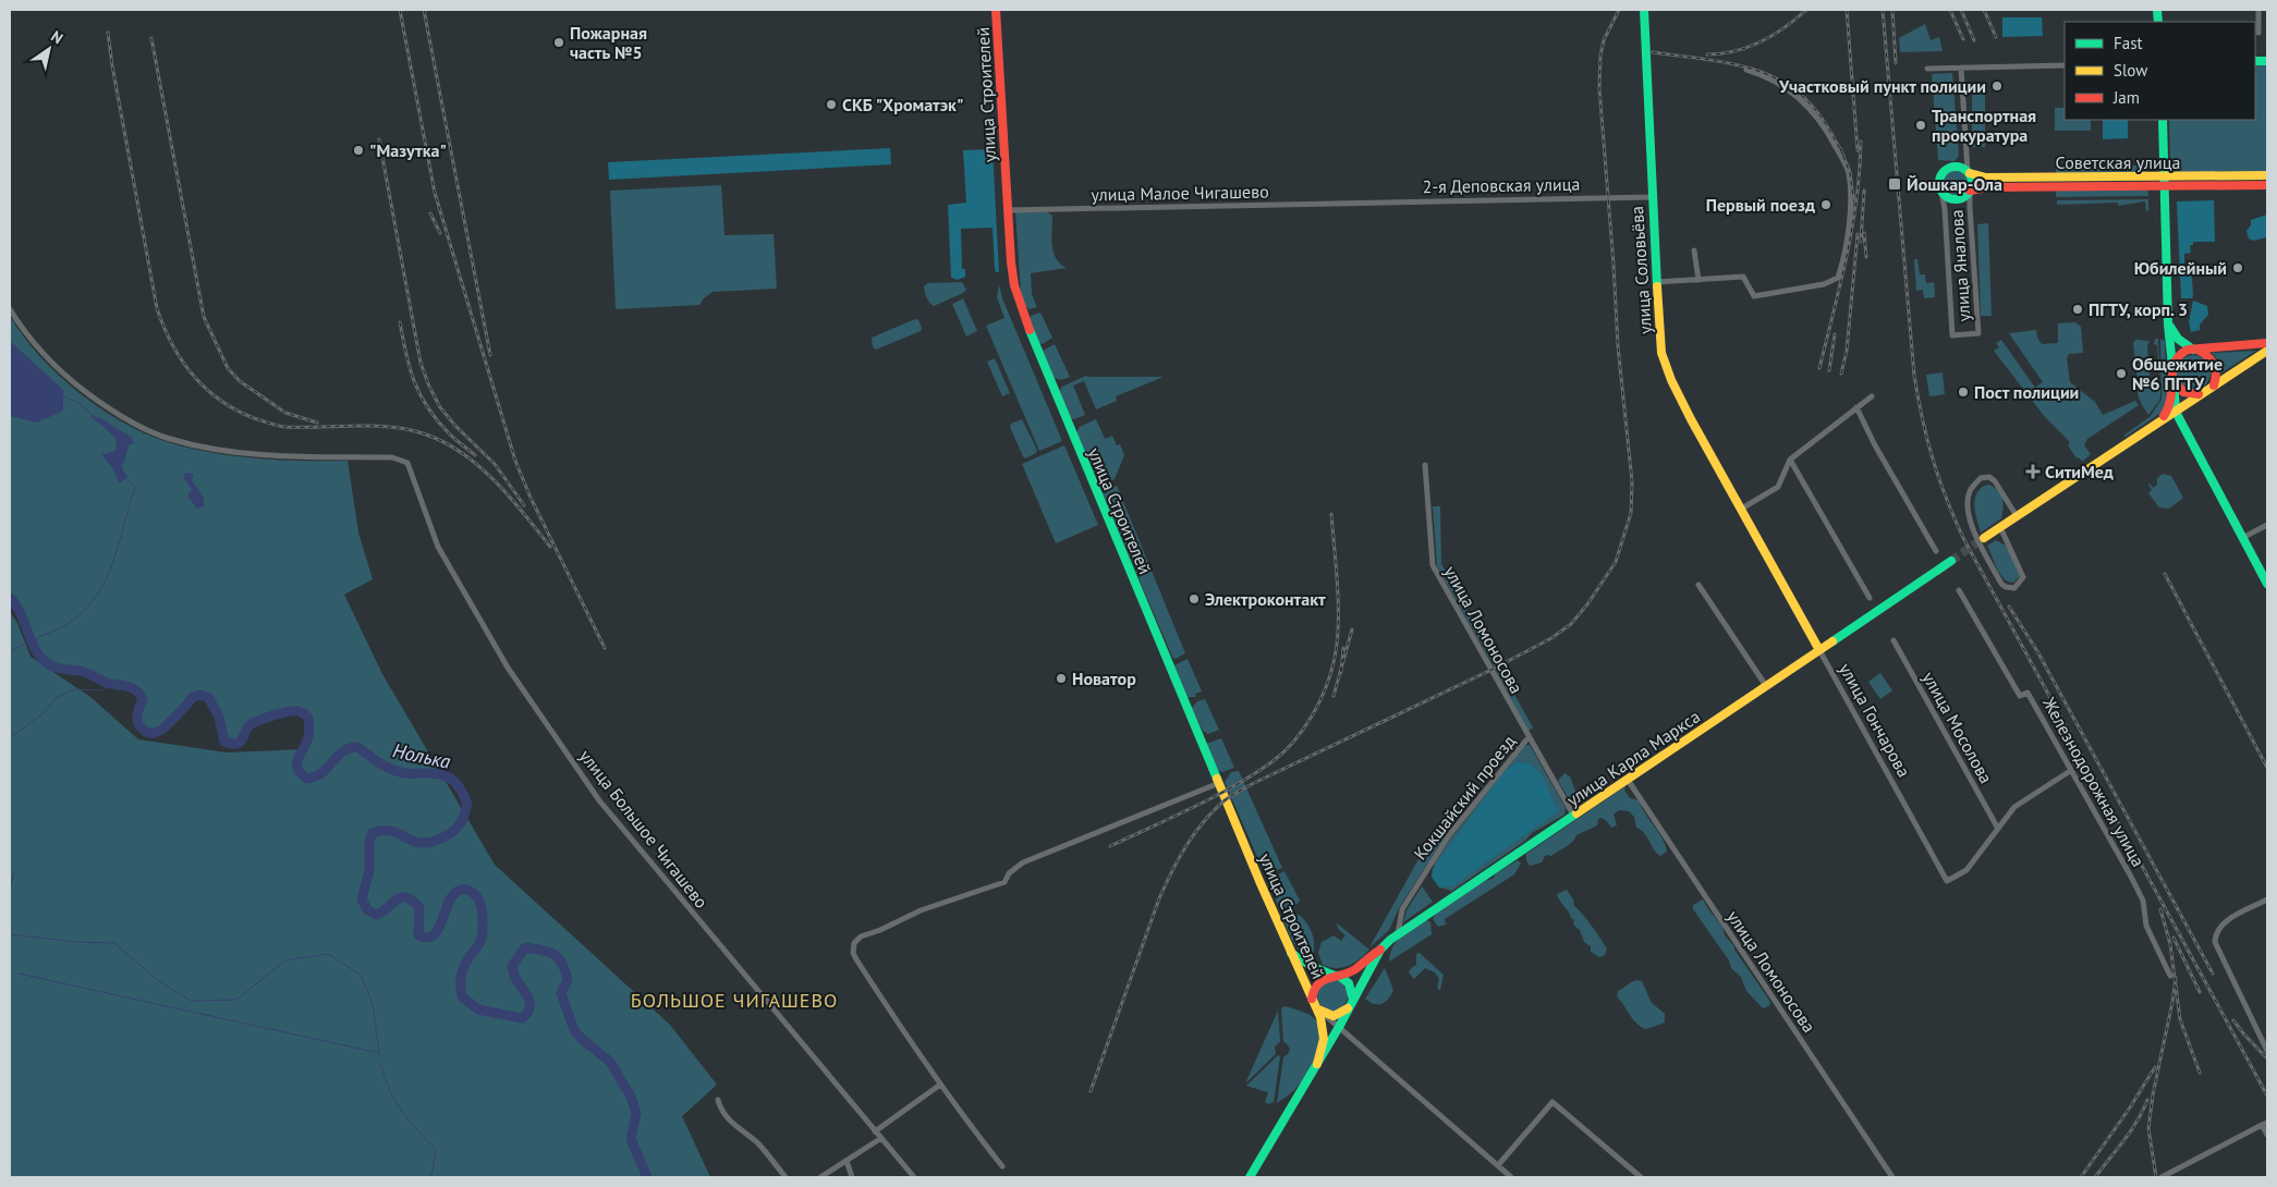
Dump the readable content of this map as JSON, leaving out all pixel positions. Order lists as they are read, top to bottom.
{
  "streets": {
    "main road": [
      "улица Строителей",
      "Советская улица",
      "улица Соловьёва",
      "улица Гончарова",
      "улица Карла Маркса"
    ],
    "street": [
      "2-я Деповская улица",
      "улица Малое Чигашево",
      "улица Яналова",
      "улица Ломоносова",
      "улица Мосолова",
      "Железнодорожная улица",
      "Кокшайский проезд",
      "улица Большое Чигашево"
    ]
  },
  "crossings": [
    ["улица Строителей", "улица Малое Чигашево"],
    ["улица Строителей", "улица Карла Маркса"],
    ["Советская улица", "улица Яналова"],
    ["2-я Деповская улица", "улица Малое Чигашево"],
    ["2-я Деповская улица", "улица Соловьёва"],
    ["улица Соловьёва", "улица Гончарова"],
    ["улица Ломоносова", "улица Карла Маркса"],
    ["улица Ломоносова", "Кокшайский проезд"],
    ["улица Гончарова", "улица Мосолова"],
    ["улица Гончарова", "улица Карла Маркса"],
    ["улица Карла Маркса", "Кокшайский проезд"]
  ],
  "districts": ["БОЛЬШОЕ ЧИГАШЕВО"],
  "water": ["Нолька"],
  "places": {
    "other": [
      "Пожарная часть №5",
      "Участковый пункт полиции",
      "СКБ \"Хроматэк\"",
      "Транспортная прокуратура",
      "\"Мазутка\"",
      "Первый поезд",
      "Юбилейный",
      "ПГТУ, корп. 3",
      "Общежитие №6 ПГТУ",
      "Пост полиции",
      "Электроконтакт",
      "Новатор"
    ],
    "transit": ["Йошкар-Ола"],
    "health": ["СитиМед"]
  },
  "legend": ["Fast", "Slow", "Jam"],
  "north": "top right"
}
